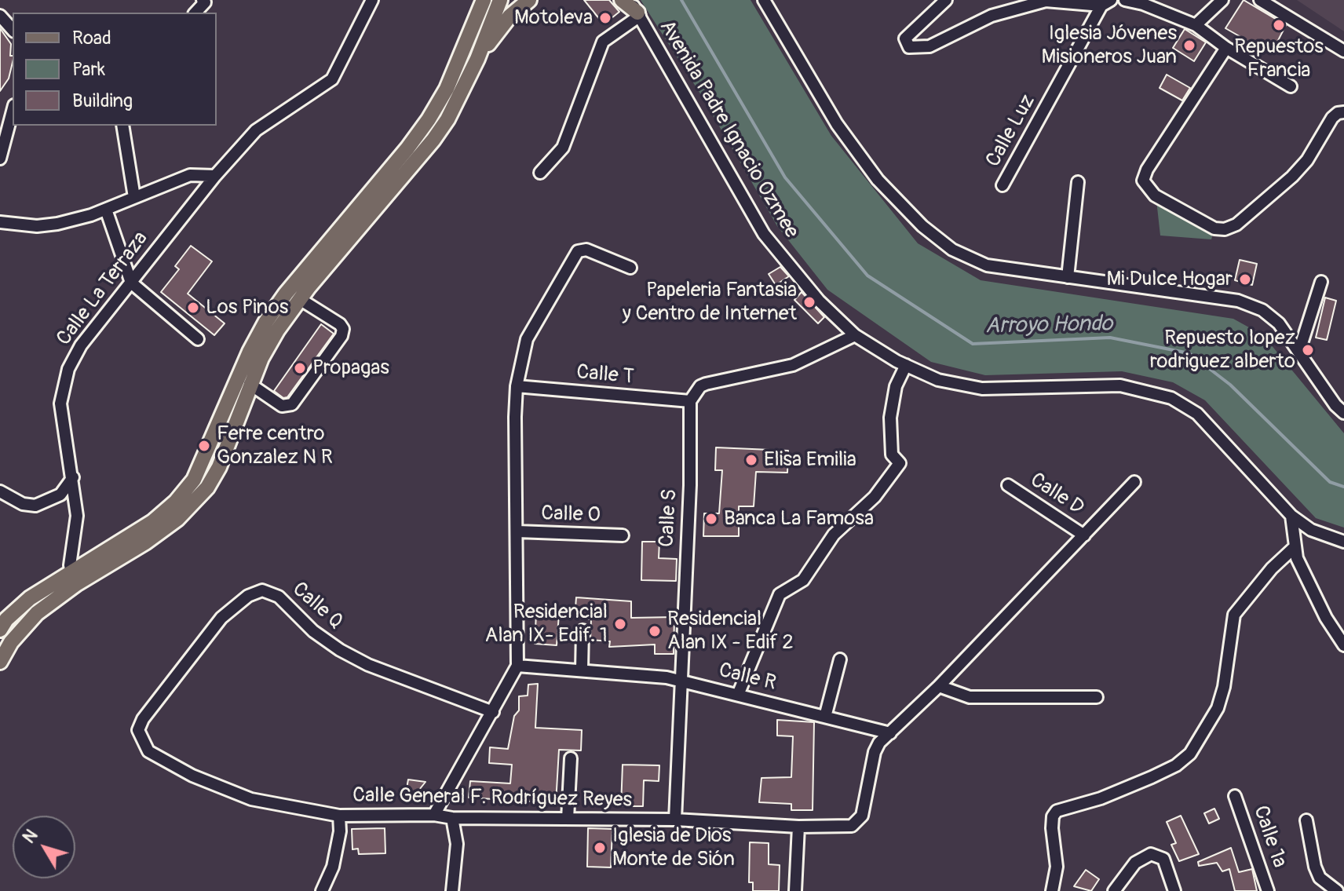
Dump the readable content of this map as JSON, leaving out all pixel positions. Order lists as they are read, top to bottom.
{
  "streets": {
    "street": [
      "Avenida Padre Ignacio Ozmee",
      "Calle Luz",
      "Calle La Terraza",
      "Calle T",
      "Calle D",
      "Calle O",
      "Calle S",
      "Calle Q",
      "Calle R",
      "Calle General F. Rodríguez Reyes",
      "Calle 1a"
    ]
  },
  "crossings": [
    ["Calle T", "Calle S"],
    ["Calle S", "Calle R"],
    ["Calle S", "Calle General F. Rodríguez Reyes"],
    ["Calle Q", "Calle General F. Rodríguez Reyes"],
    ["Calle R", "Calle General F. Rodríguez Reyes"]
  ],
  "water": ["Arroyo Hondo"],
  "places": [
    "Motoleva",
    "Repuestos Francia",
    "Iglesia Jóvenes Misioneros Juan",
    "Mi Dulce Hogar",
    "Papeleria Fantasia y Centro de Internet",
    "Los Pinos",
    "Repuesto lopez rodriguez alberto",
    "Propagas",
    "Ferre centro Gonzalez N R",
    "Elisa Emilia",
    "Banca La Famosa",
    "Residencial Alan IX- Edif. 1",
    "Residencial Alan IX - Edif 2",
    "Iglesia de Dios Monte de Sión"
  ],
  "legend": ["Road", "Park", "Building"],
  "north": "top left"
}
